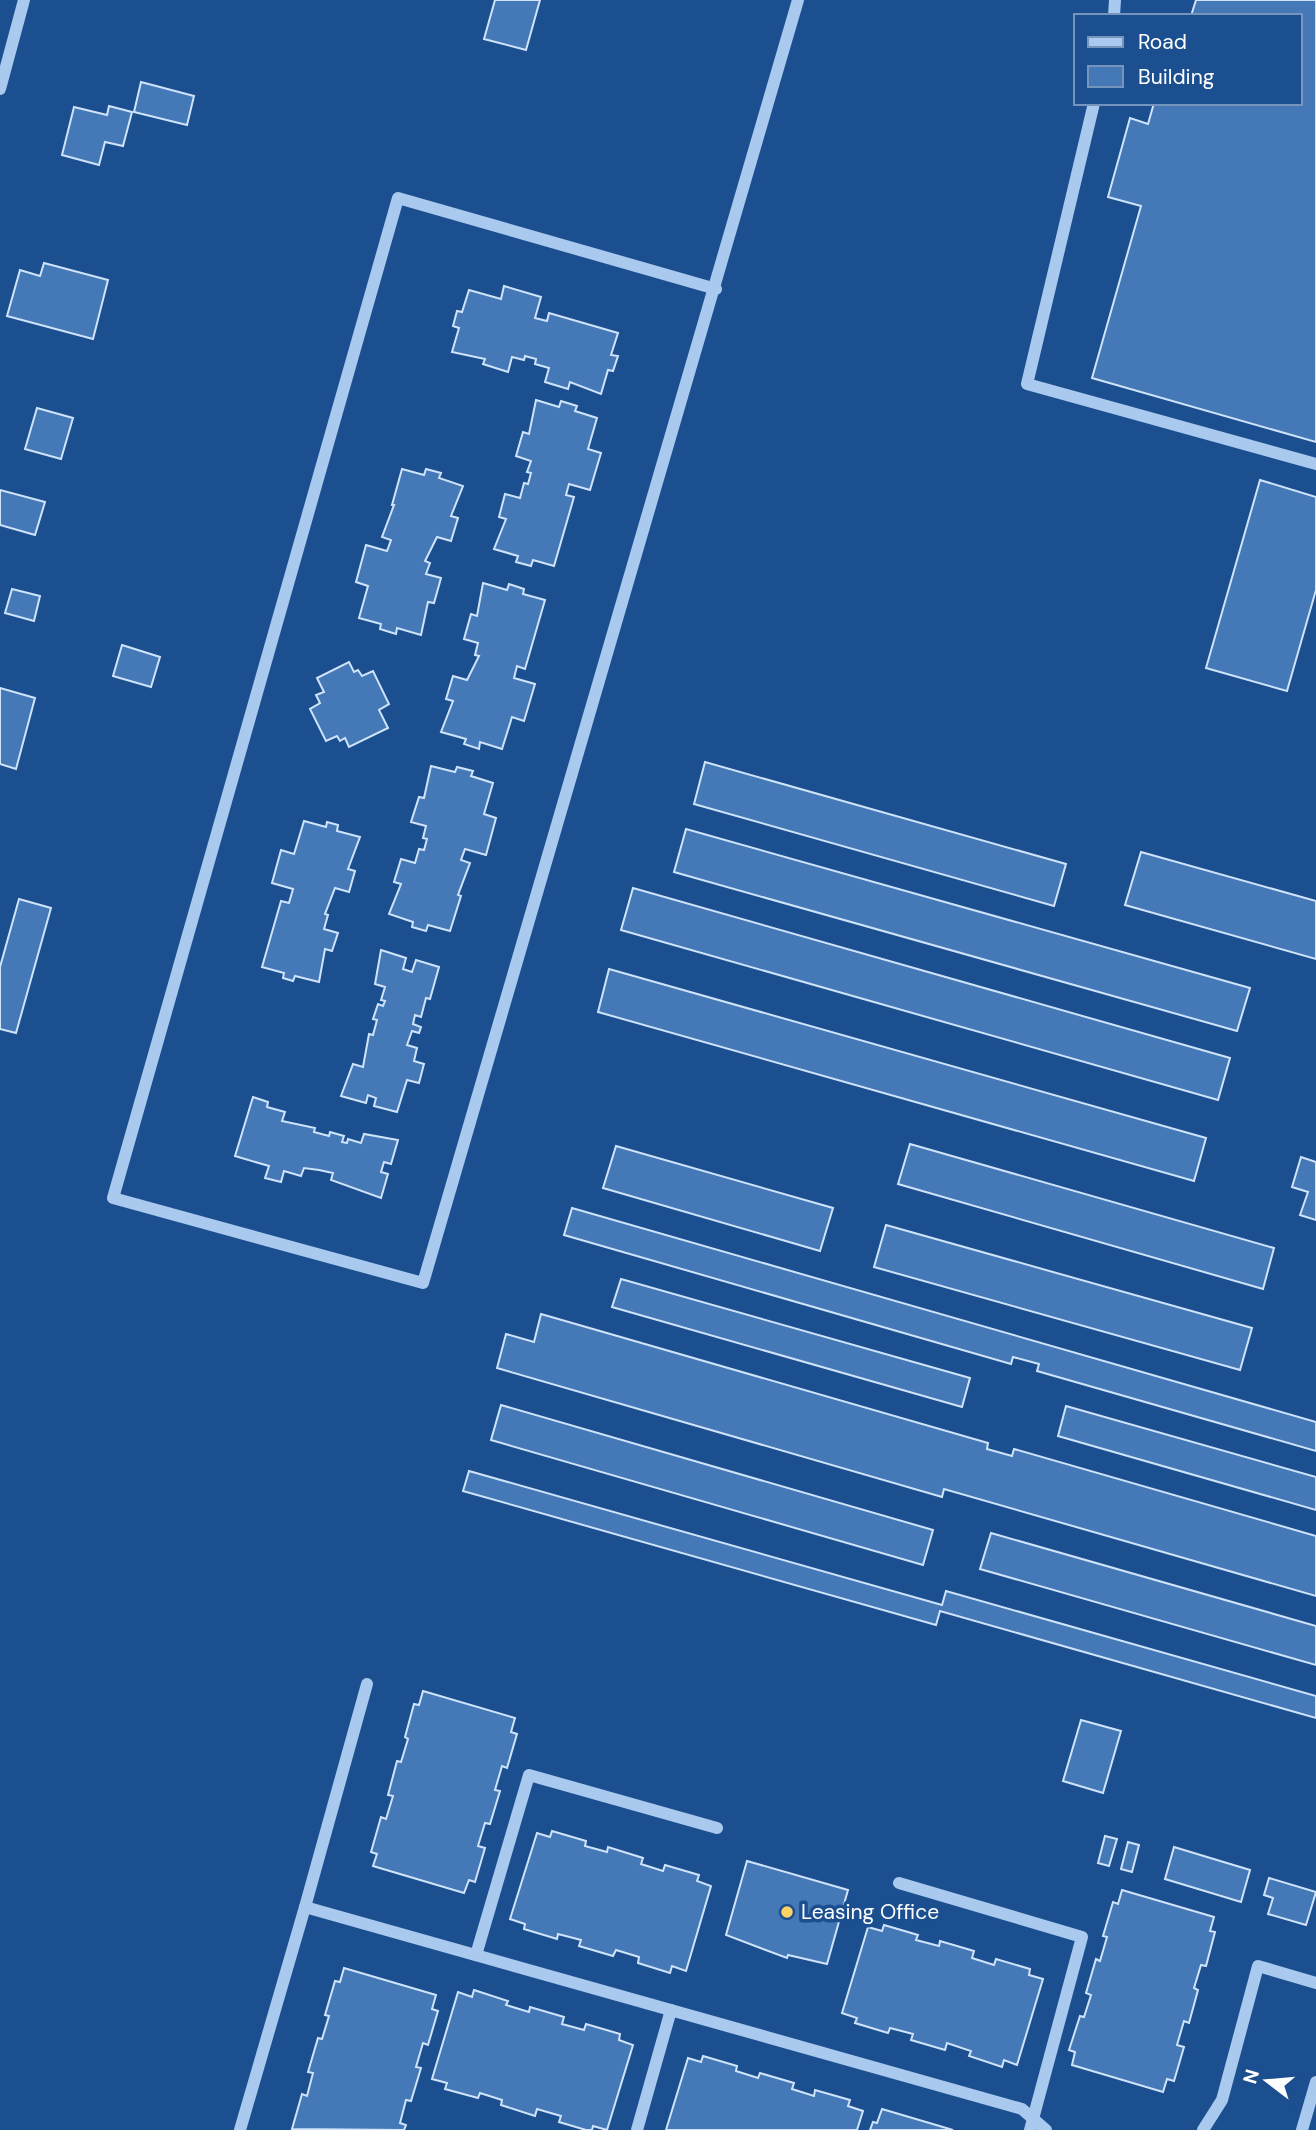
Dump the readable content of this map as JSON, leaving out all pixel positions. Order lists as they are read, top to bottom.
{
  "places": ["Leasing Office"],
  "legend": ["Road", "Building"],
  "north": "left"
}
